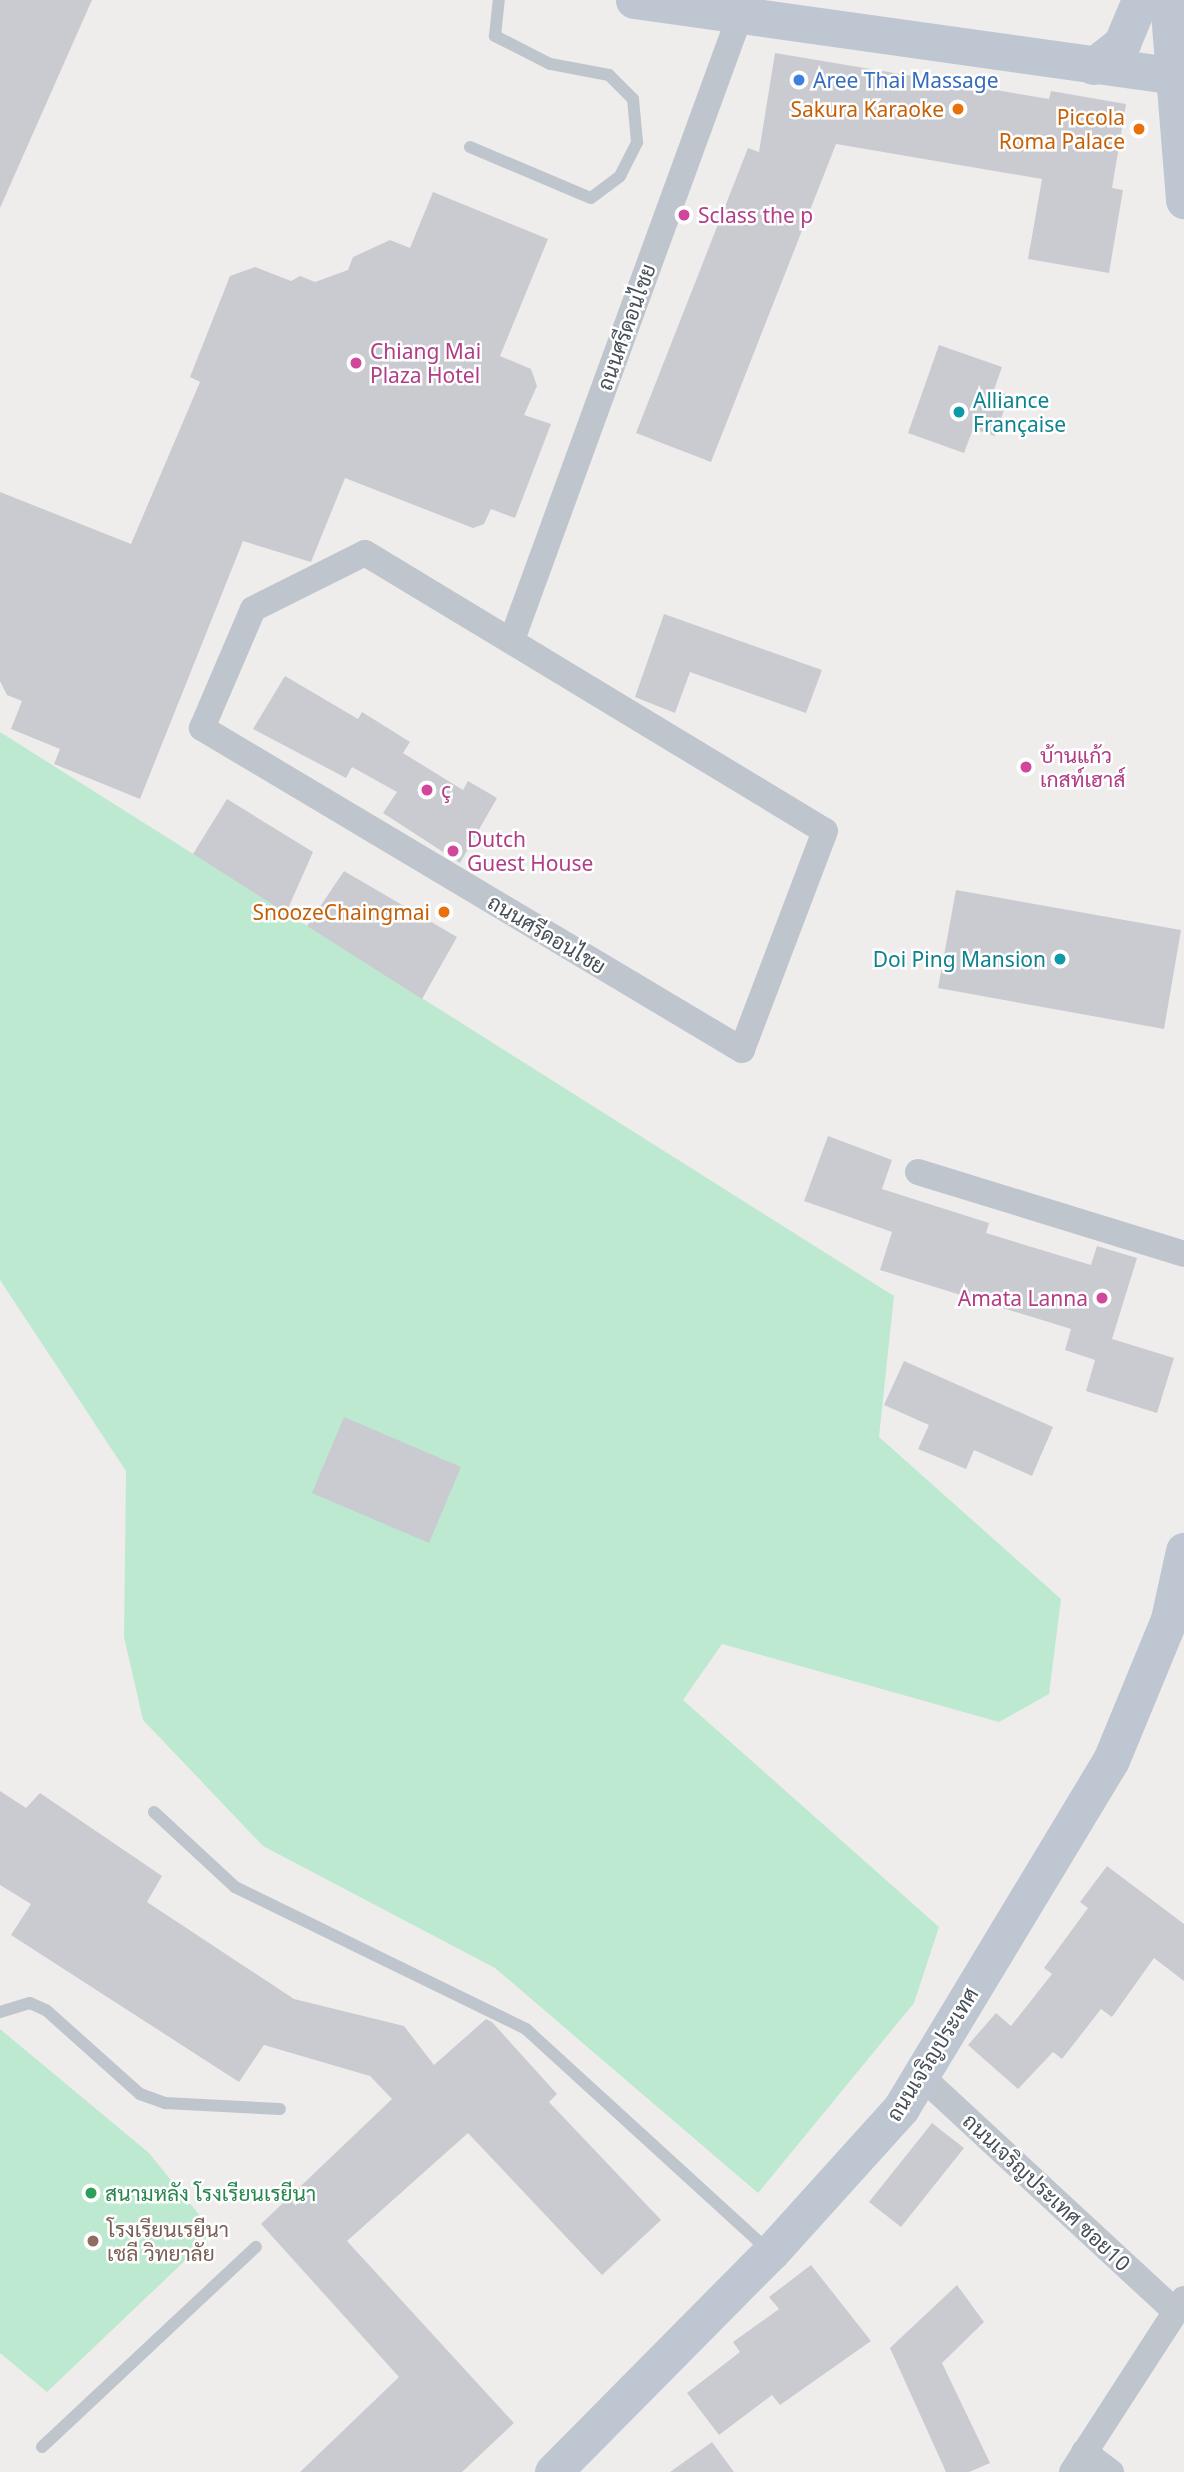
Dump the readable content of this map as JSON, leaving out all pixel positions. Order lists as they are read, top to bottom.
{
  "streets": {
    "street": ["ถนนศรีดอนไชย", "ถนนเจริญประเทศ", "ถนนเจริญประเทศ ซอย10"]
  },
  "crossings": [
    ["ถนนเจริญประเทศ", "ถนนเจริญประเทศ ซอย10"]
  ],
  "places": [
    "Aree Thai Massage",
    "Sakura Karaoke",
    "Piccola Roma Palace",
    "Sclass the p",
    "Chiang Mai Plaza Hotel",
    "Alliance Française",
    "บ้านแก้ว เกสท์เฮาส์",
    "ç",
    "Dutch Guest House",
    "SnoozeChaingmai",
    "Doi Ping Mansion",
    "Amata Lanna",
    "สนามหลัง โรงเรียนเรยีนา",
    "โรงเรียนเรยีนา เชลี วิทยาลัย"
  ]
}
